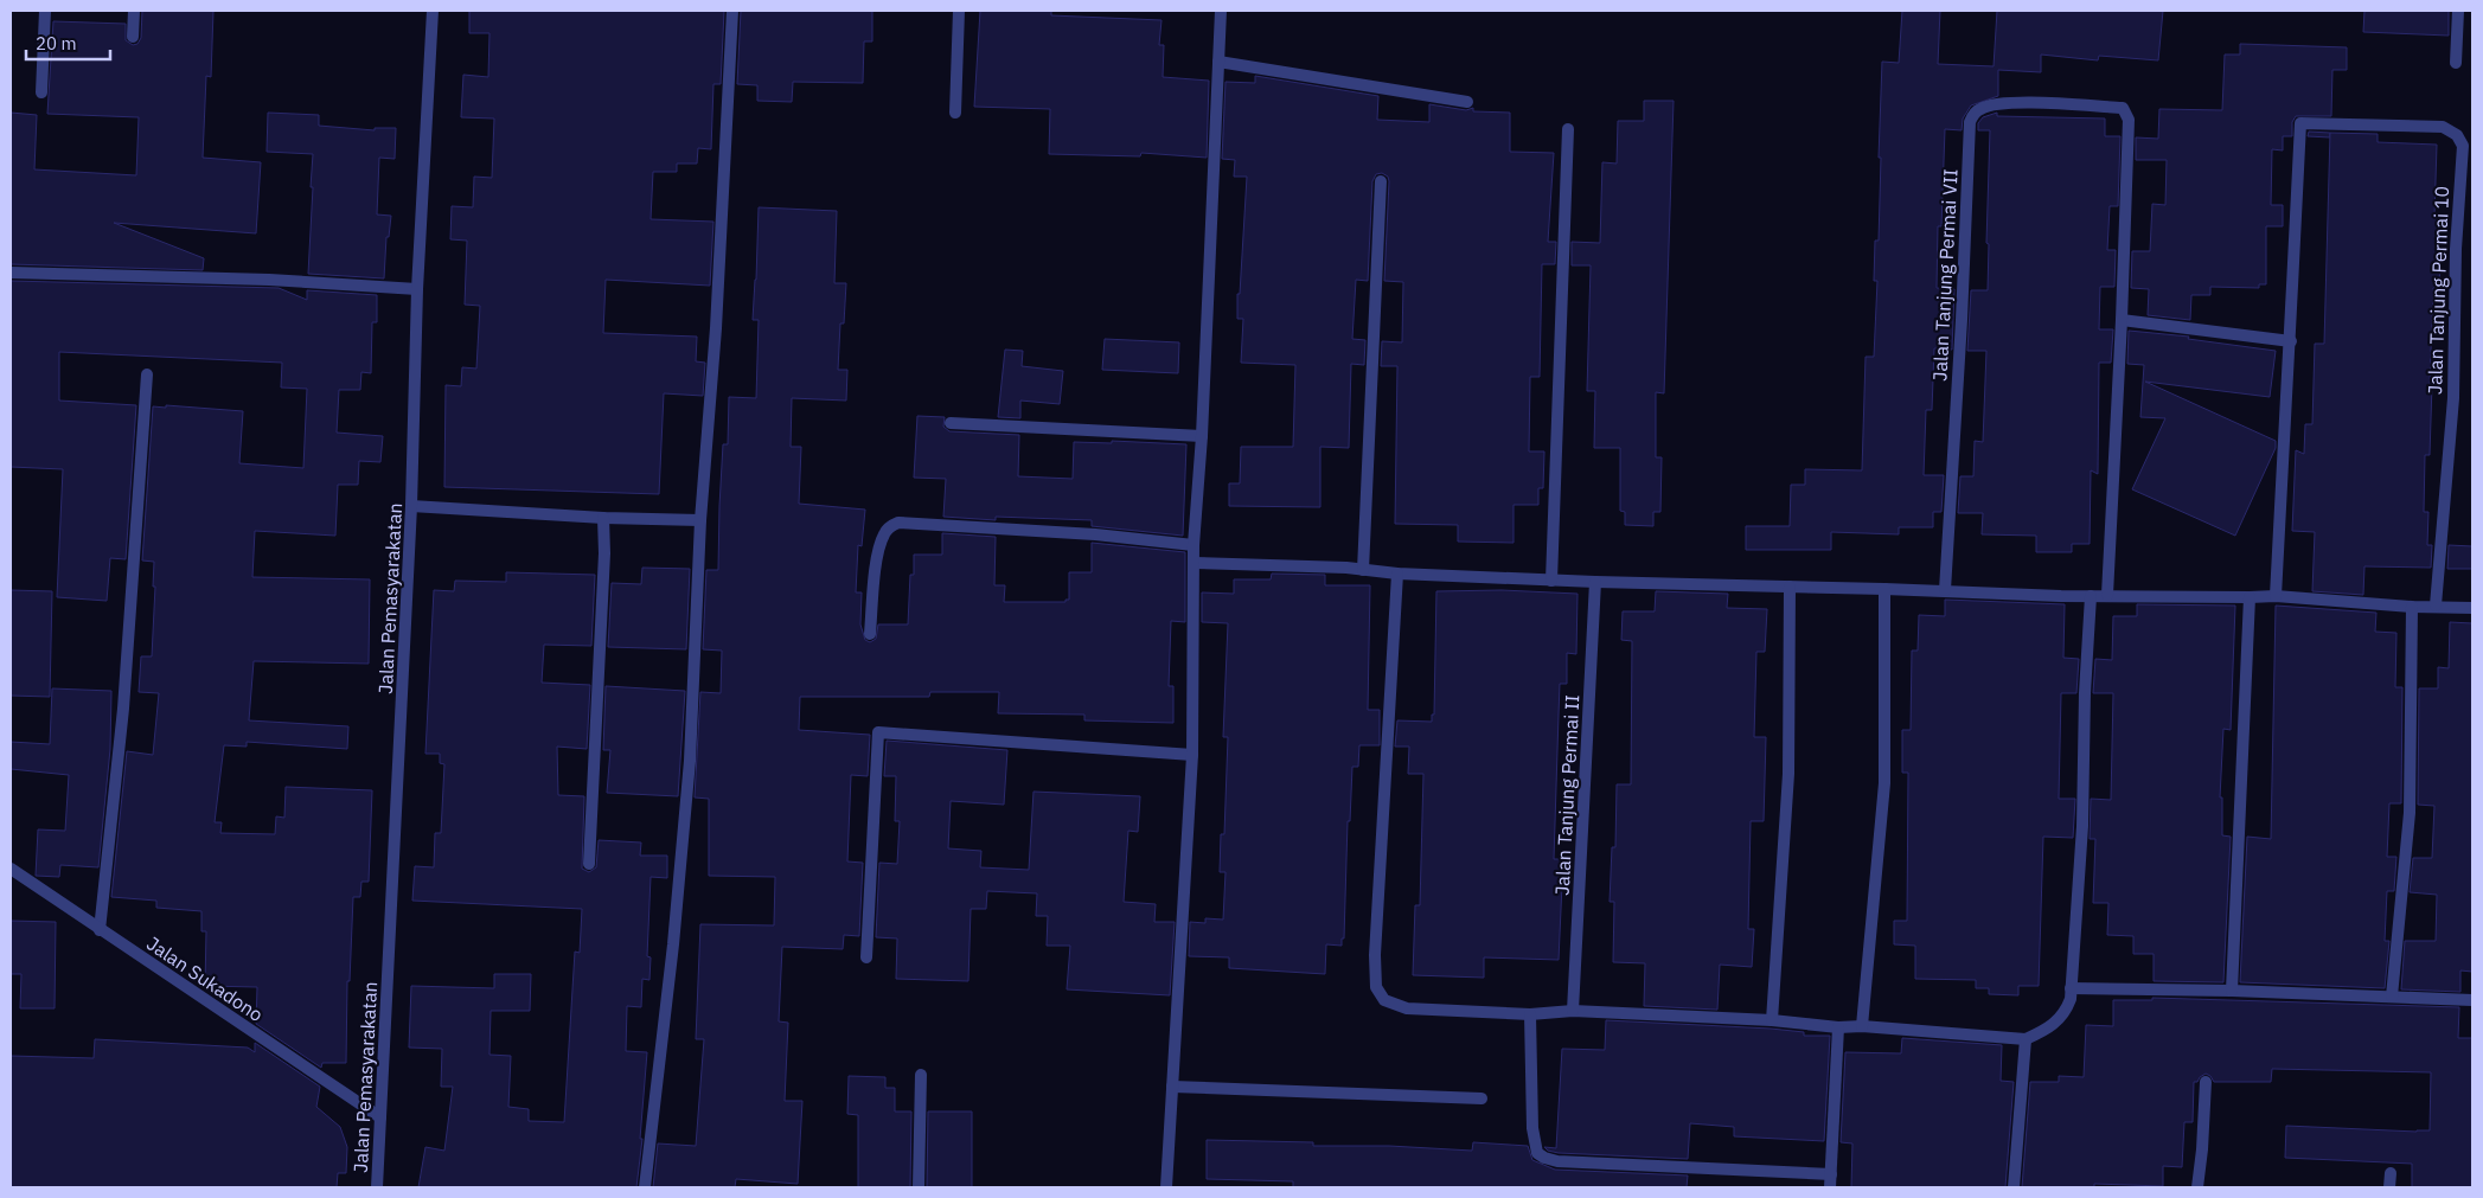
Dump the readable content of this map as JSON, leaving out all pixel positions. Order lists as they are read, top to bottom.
{
  "streets": {
    "street": [
      "Jalan Tanjung Permai VII",
      "Jalan Tanjung Permai 10",
      "Jalan Pemasyarakatan",
      "Jalan Tanjung Permai II",
      "Jalan Sukadono"
    ]
  },
  "crossings": [
    ["Jalan Pemasyarakatan", "Jalan Sukadono"]
  ],
  "scale_bar": "20 m"
}
